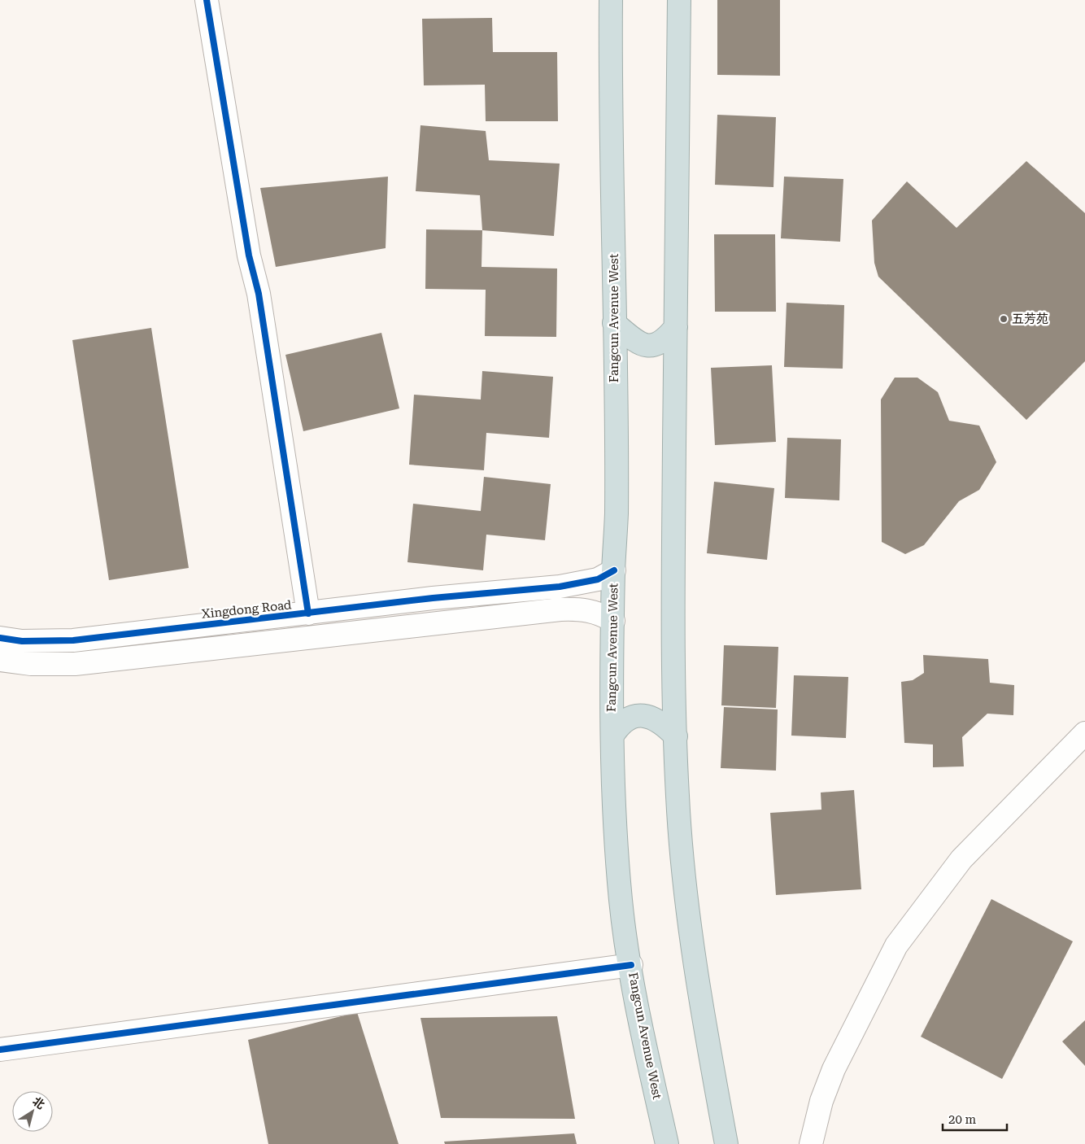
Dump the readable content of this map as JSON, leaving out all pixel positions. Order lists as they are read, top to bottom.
{
  "streets": {
    "highway": ["Fangcun Avenue West"],
    "street": ["Xingdong Road"]
  },
  "crossings": [
    ["Fangcun Avenue West", "Xingdong Road"]
  ],
  "places": ["五芳苑"],
  "scale_bar": "20 m",
  "north": "top right"
}
